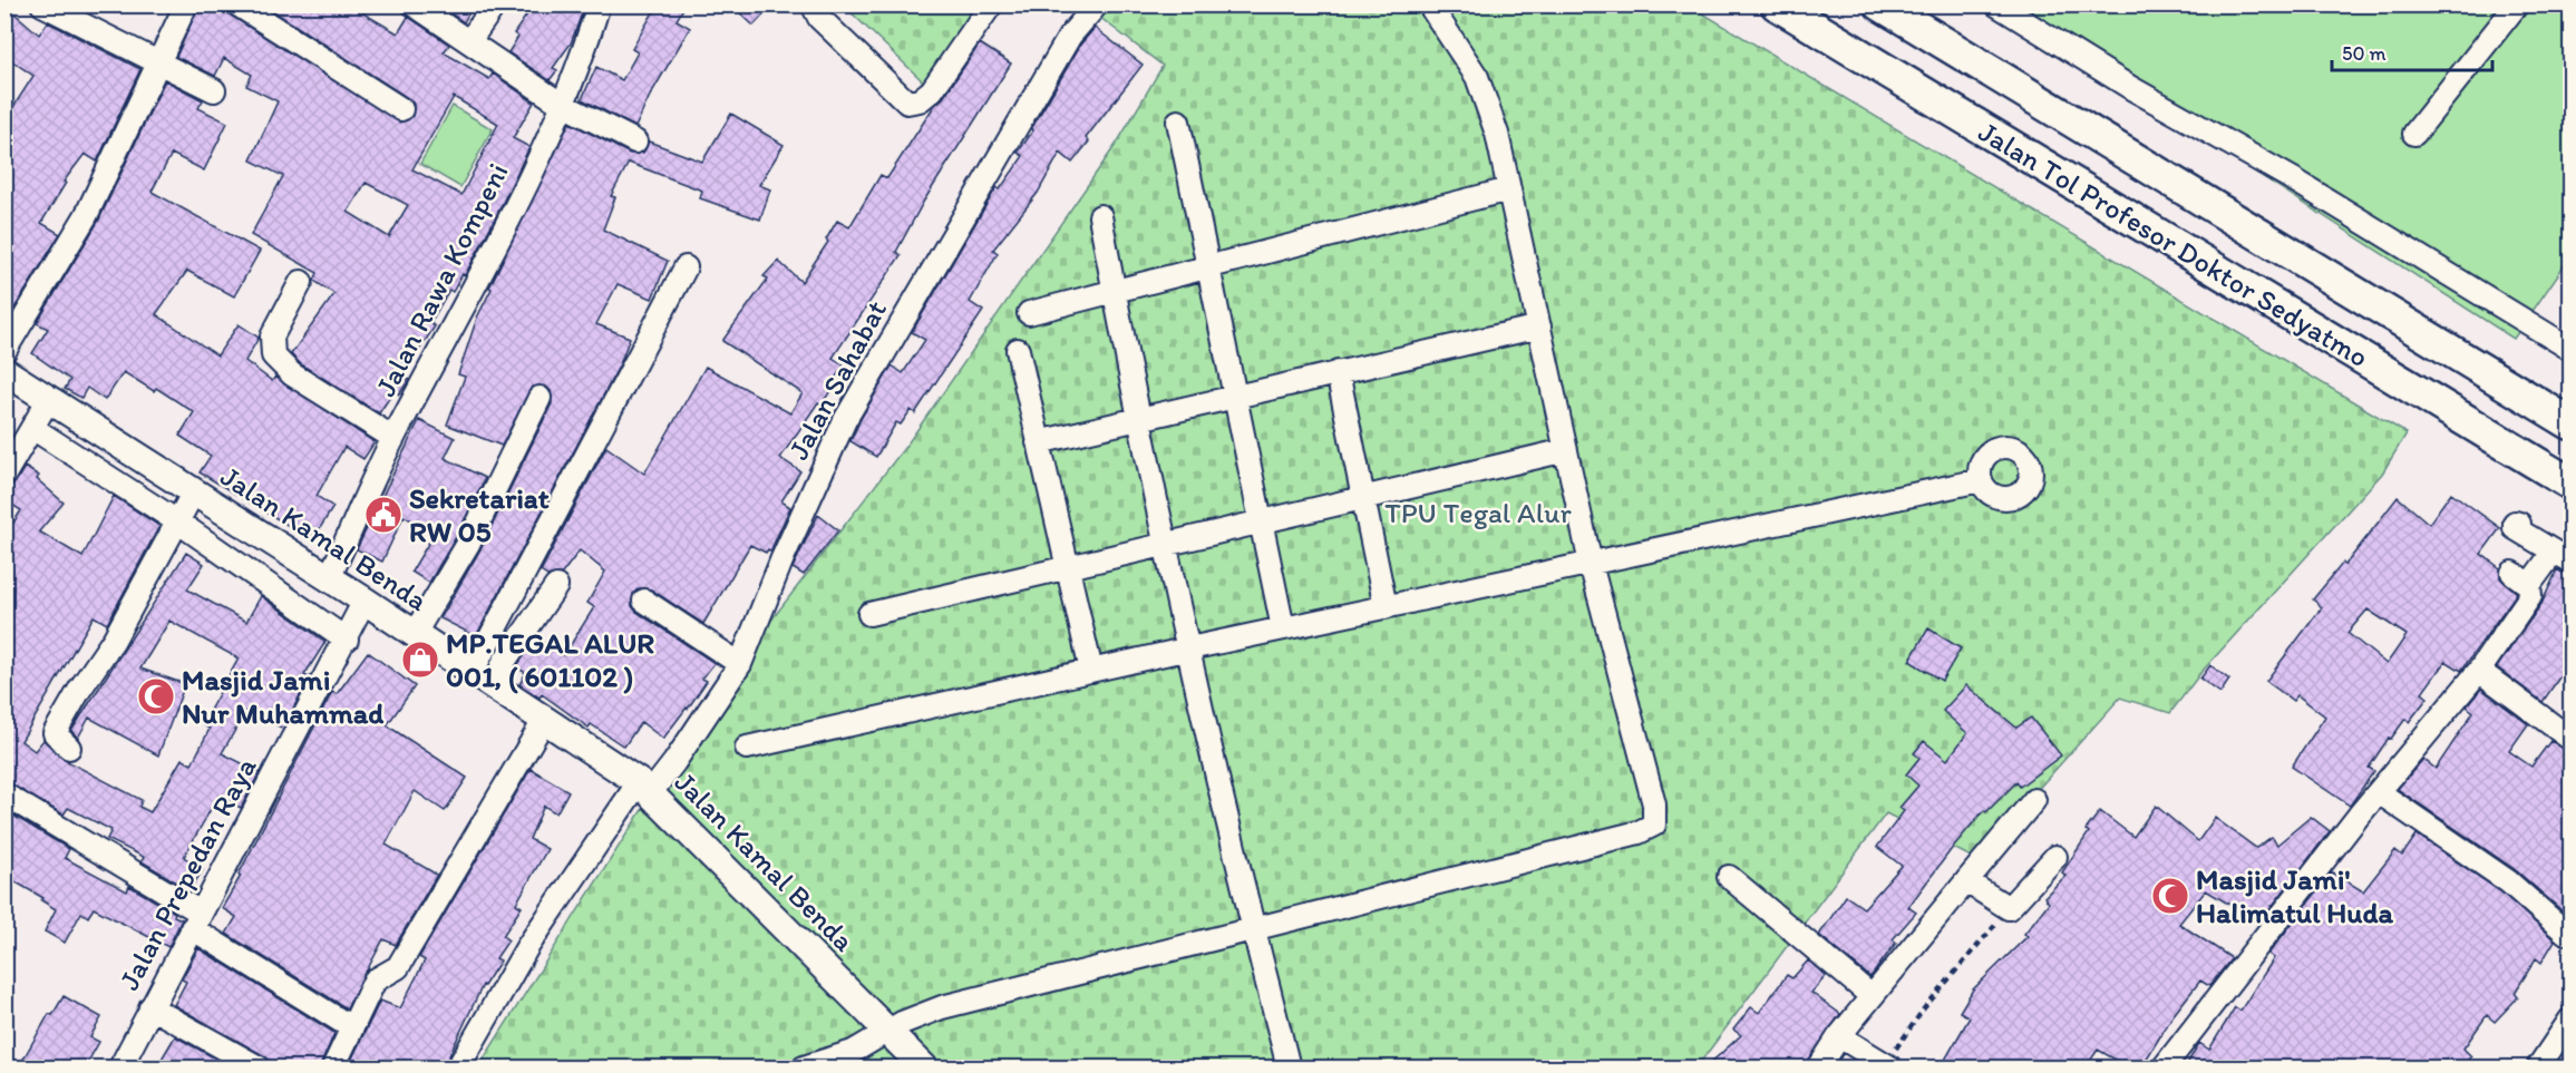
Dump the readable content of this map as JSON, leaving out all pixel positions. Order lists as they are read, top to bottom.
{
  "streets": {
    "highway": ["Jalan Tol Profesor Doktor Sedyatmo"],
    "main road": ["Jalan Kamal Benda"],
    "street": ["Jalan Rawa Kompeni", "Jalan Sahabat", "Jalan Prepedan Raya"]
  },
  "crossings": [
    ["Jalan Rawa Kompeni", "Jalan Kamal Benda"],
    ["Jalan Sahabat", "Jalan Kamal Benda"],
    ["Jalan Kamal Benda", "Jalan Prepedan Raya"]
  ],
  "parks": ["TPU Tegal Alur"],
  "places": {
    "public building": ["Sekretariat RW 05"],
    "shop": ["MP.TEGAL ALUR 001, ( 601102 )"],
    "mosque": ["Masjid Jami Nur Muhammad", "Masjid Jami' Halimatul Huda"]
  },
  "scale_bar": "50 m"
}
